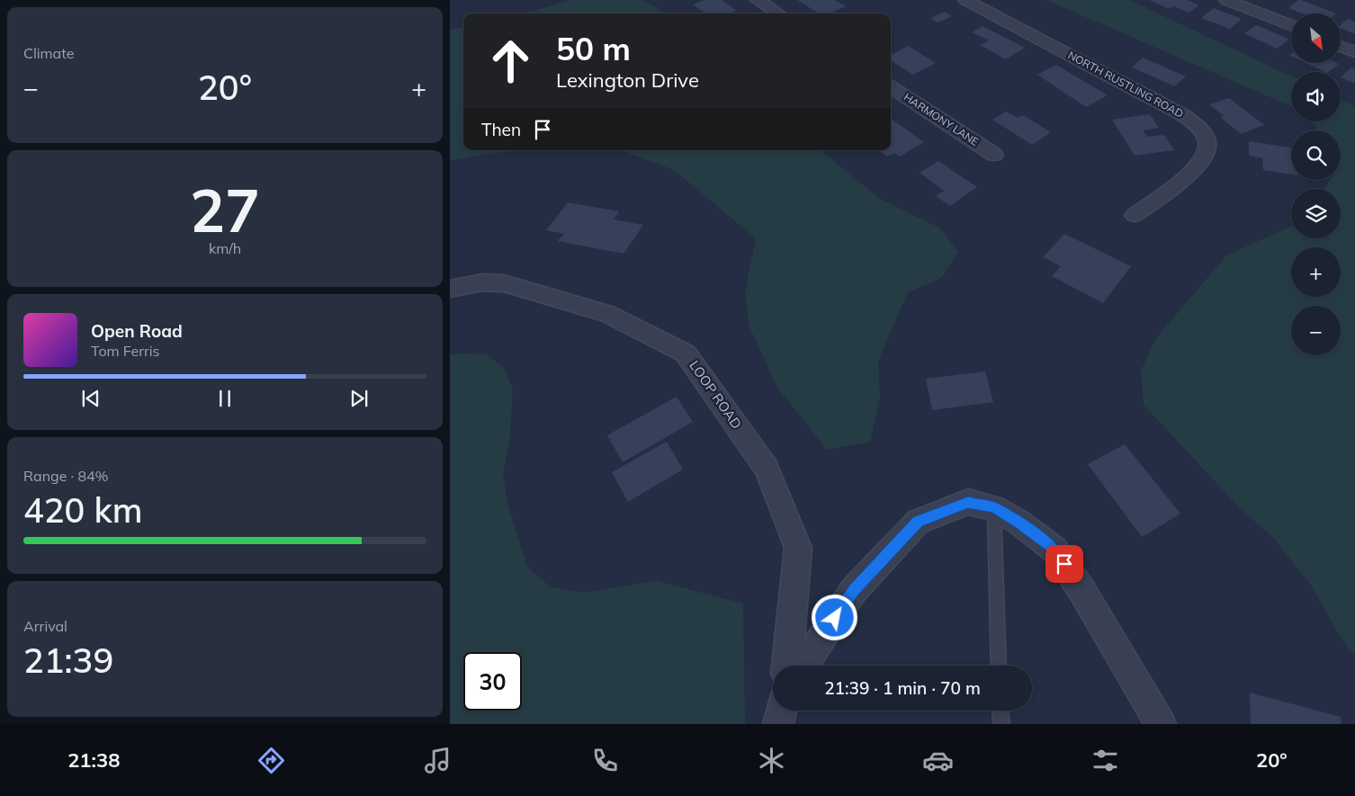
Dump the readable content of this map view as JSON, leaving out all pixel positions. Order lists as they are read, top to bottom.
{
  "streets": {
    "street": ["NORTH RUSTLING ROAD", "HARMONY LANE", "LOOP ROAD"]
  },
  "north": "bottom right",
  "page": {
    "tile": [
      "Climate",
      ["27", "km/h"],
      ["Range · 84%", "420 km"],
      ["Arrival", "21:39"]
    ],
    "map_buttons": ["+", "−"],
    "turn": ["50 m", "Lexington Drive"],
    "heat": ["−", "20°", "+"],
    "then": "Then",
    "song": ["Open Road", "Tom Ferris"],
    "limit": "30",
    "trip": "21:39 · 1 min · 70 m",
    "tabs": ["21:38", "20°"]
  }
}
